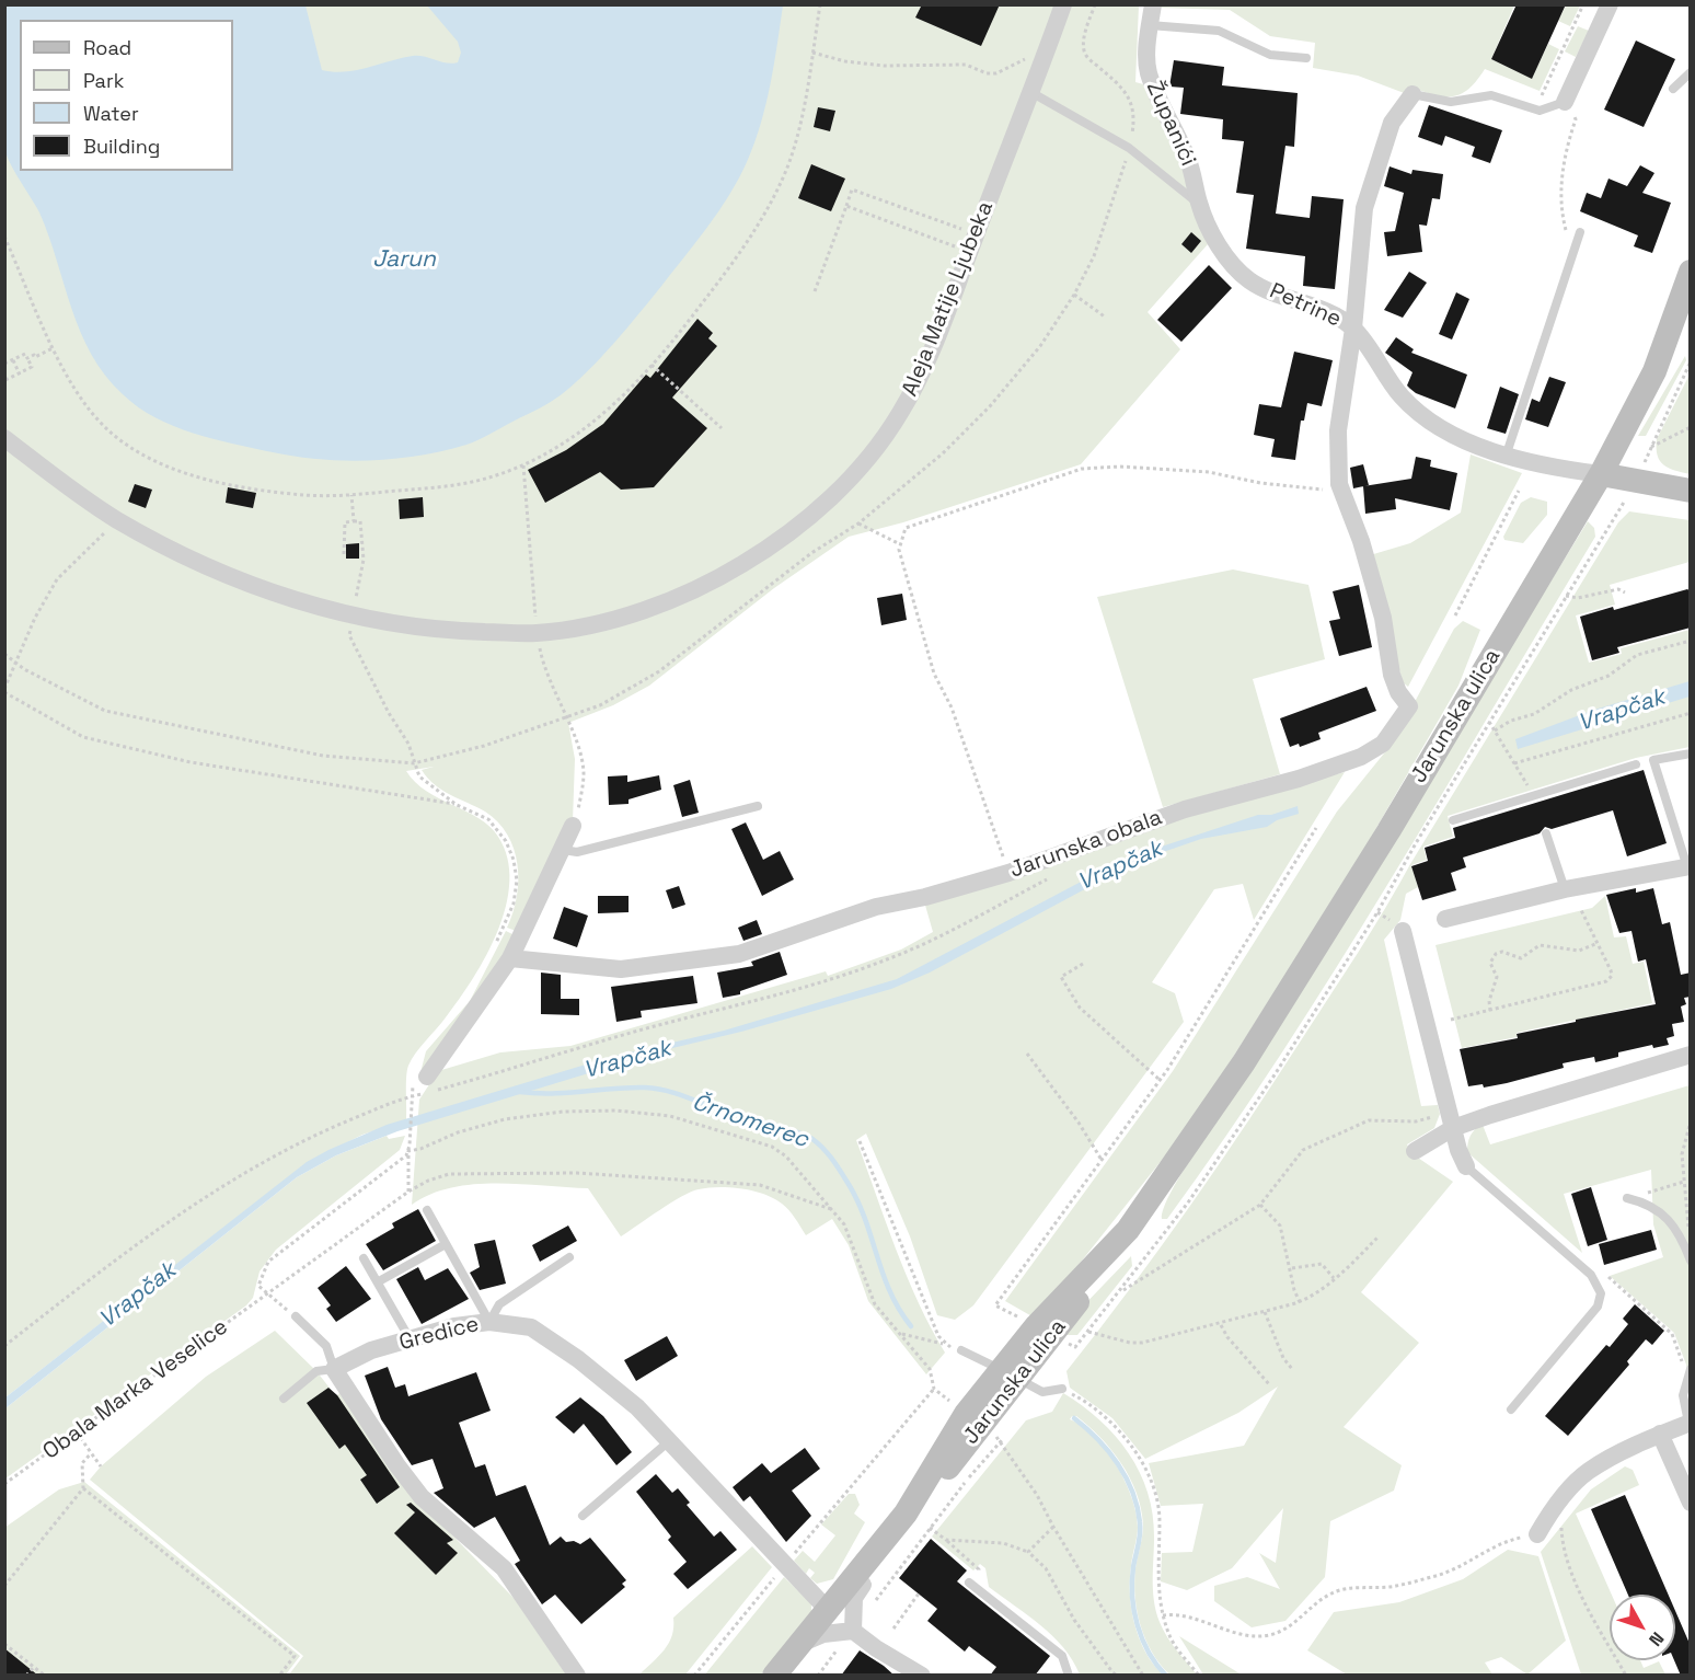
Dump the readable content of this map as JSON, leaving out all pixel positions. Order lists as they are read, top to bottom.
{
  "streets": {
    "street": [
      "Županići",
      "Aleja Matije Ljubeka",
      "Petrine",
      "Jarunska ulica",
      "Jarunska obala",
      "Gredice"
    ],
    "path": ["Obala Marka Veselice"]
  },
  "crossings": [
    ["Županići", "Petrine"],
    ["Aleja Matije Ljubeka", "Petrine"],
    ["Petrine", "Jarunska ulica"],
    ["Petrine", "Jarunska obala"],
    ["Jarunska ulica", "Gredice"]
  ],
  "water": ["Jarun", "Vrapčak", "Črnomerec"],
  "legend": [
    "Road",
    "Park",
    "Water",
    "Building"
  ],
  "north": "bottom right"
}
